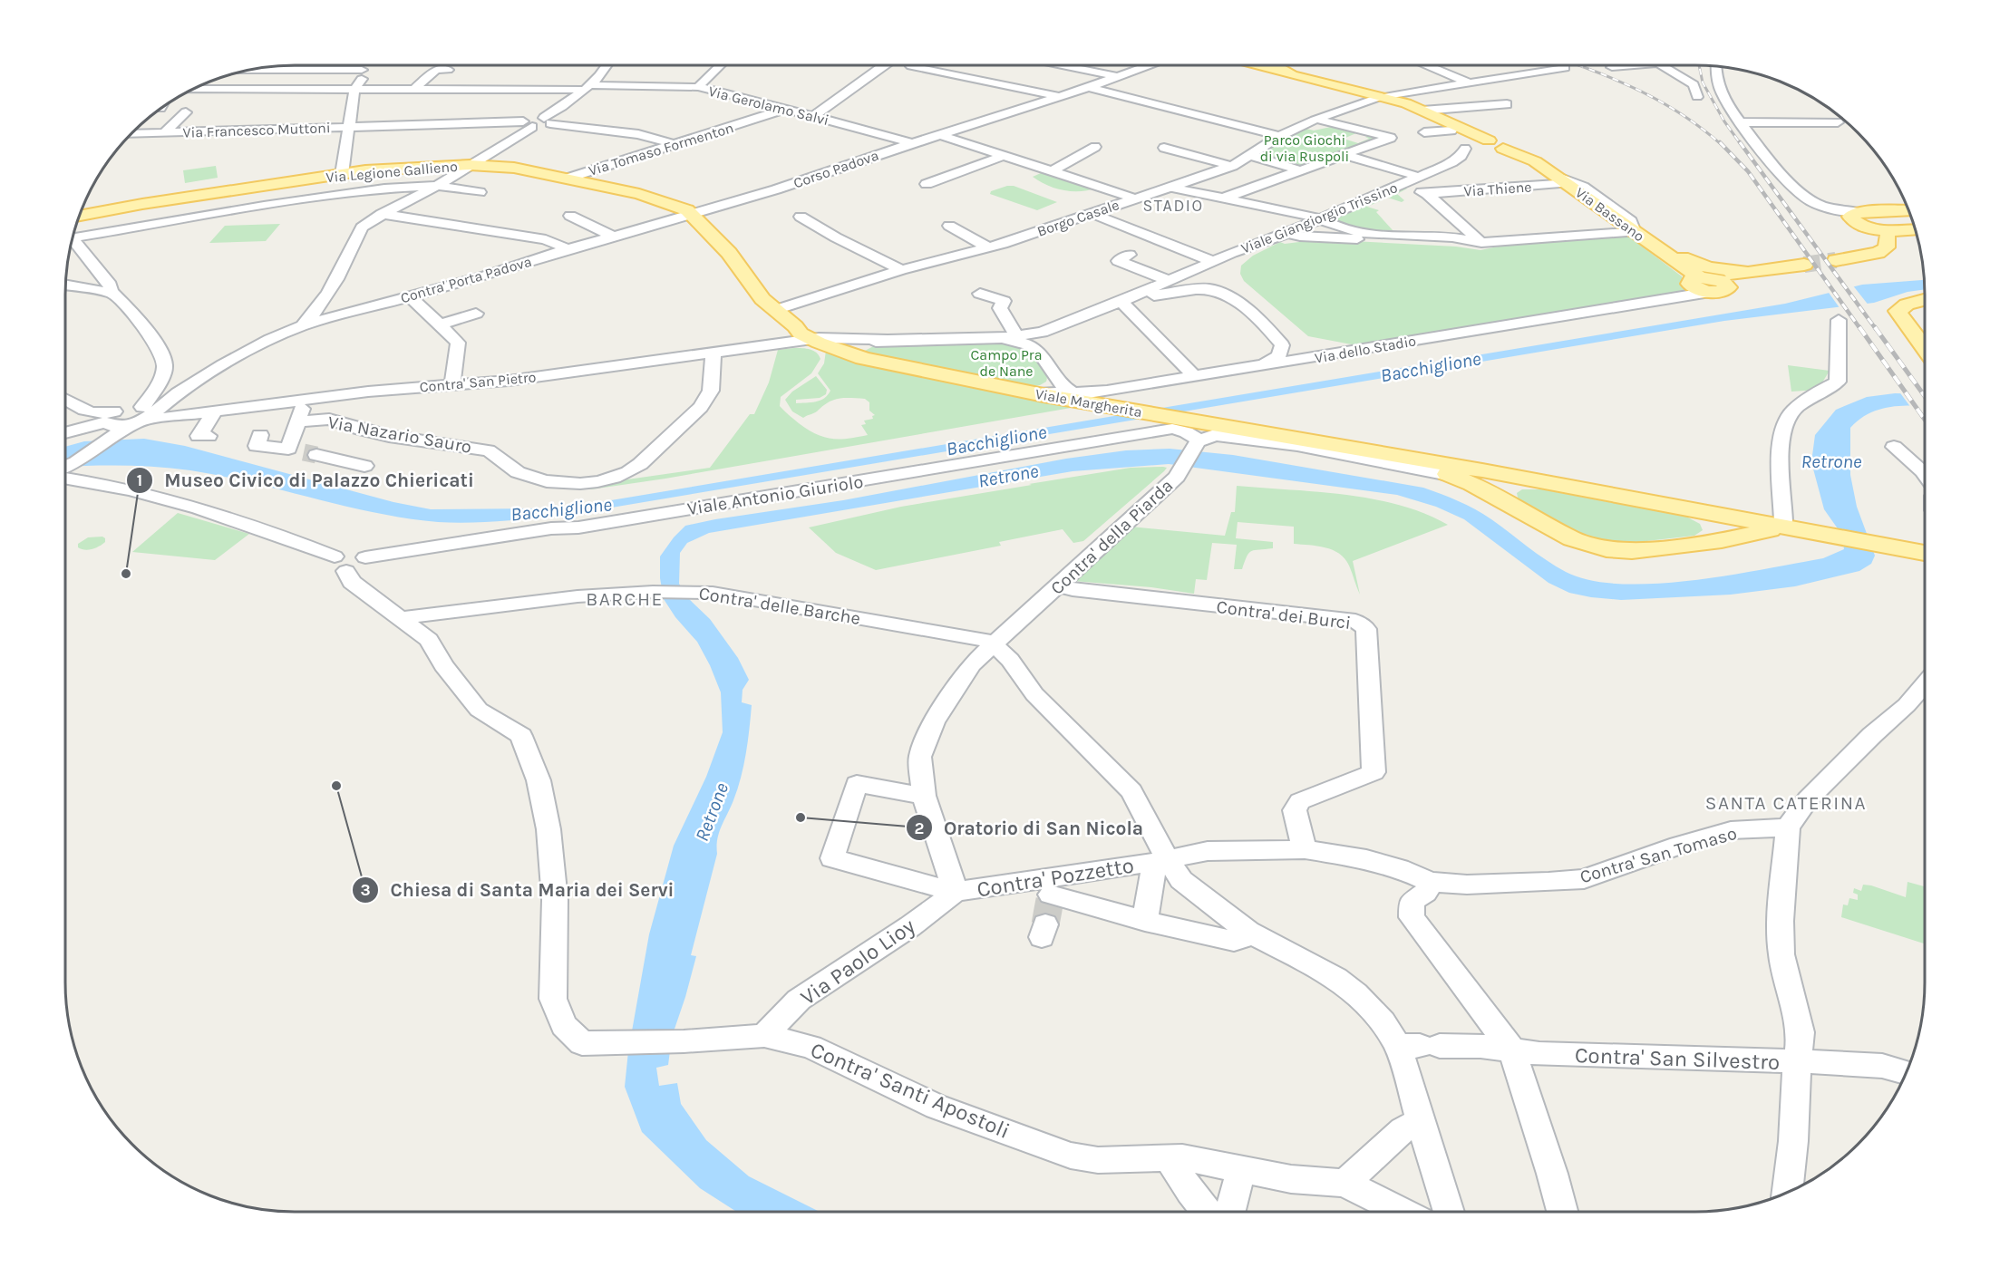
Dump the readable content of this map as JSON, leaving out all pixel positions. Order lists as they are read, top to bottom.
{
  "streets": {
    "main road": [
      "Via Legione Gallieno",
      "Via Bassano",
      "Via dello Stadio",
      "Viale Margherita"
    ],
    "street": [
      "Via Gerolamo Salvi",
      "Via Francesco Muttoni",
      "Via Tomaso Formenton",
      "Corso Padova",
      "Via Thiene",
      "Borgo Casale",
      "Viale Giangiorgio Trissino",
      "Contra' Porta Padova",
      "Contra' San Pietro",
      "Via Nazario Sauro",
      "Viale Antonio Giuriolo",
      "Contra' della Piarda",
      "Contra' delle Barche",
      "Contra' dei Burci",
      "Contra' San Tomaso",
      "Contra' Pozzetto",
      "Via Paolo Lioy",
      "Contra' San Silvestro",
      "Contra' Santi Apostoli"
    ]
  },
  "crossings": [
    ["Via Gerolamo Salvi", "Via Tomaso Formenton"],
    ["Via Gerolamo Salvi", "Corso Padova"],
    ["Via Tomaso Formenton", "Via Legione Gallieno"],
    ["Corso Padova", "Via Legione Gallieno"],
    ["Corso Padova", "Contra' Porta Padova"],
    ["Corso Padova", "Viale Margherita"],
    ["Via Legione Gallieno", "Contra' Porta Padova"],
    ["Via Legione Gallieno", "Viale Margherita"],
    ["Via Thiene", "Via Bassano"],
    ["Via Bassano", "Via dello Stadio"],
    ["Borgo Casale", "Viale Margherita"],
    ["Viale Giangiorgio Trissino", "Via dello Stadio"],
    ["Contra' Porta Padova", "Viale Margherita"],
    ["Via dello Stadio", "Viale Margherita"],
    ["Contra' San Pietro", "Viale Margherita"],
    ["Contra' San Pietro", "Via Nazario Sauro"],
    ["Viale Margherita", "Viale Antonio Giuriolo"],
    ["Viale Margherita", "Contra' della Piarda"],
    ["Contra' della Piarda", "Contra' delle Barche"],
    ["Contra' della Piarda", "Contra' dei Burci"],
    ["Contra' della Piarda", "Contra' Pozzetto"],
    ["Contra' della Piarda", "Via Paolo Lioy"],
    ["Contra' delle Barche", "Contra' Santi Apostoli"],
    ["Contra' dei Burci", "Contra' San Tomaso"],
    ["Contra' dei Burci", "Contra' Pozzetto"],
    ["Contra' San Tomaso", "Contra' Pozzetto"],
    ["Contra' Pozzetto", "Via Paolo Lioy"],
    ["Via Paolo Lioy", "Contra' Santi Apostoli"]
  ],
  "districts": ["STADIO", "BARCHE", "SANTA CATERINA"],
  "water": ["Bacchiglione", "Retrone"],
  "parks": ["Parco Giochi di via Ruspoli", "Campo Pra de Nane"],
  "places": ["Museo Civico di Palazzo Chiericati", "Chiesa di Santa Maria dei Servi", "Oratorio di San Nicola"]
}
